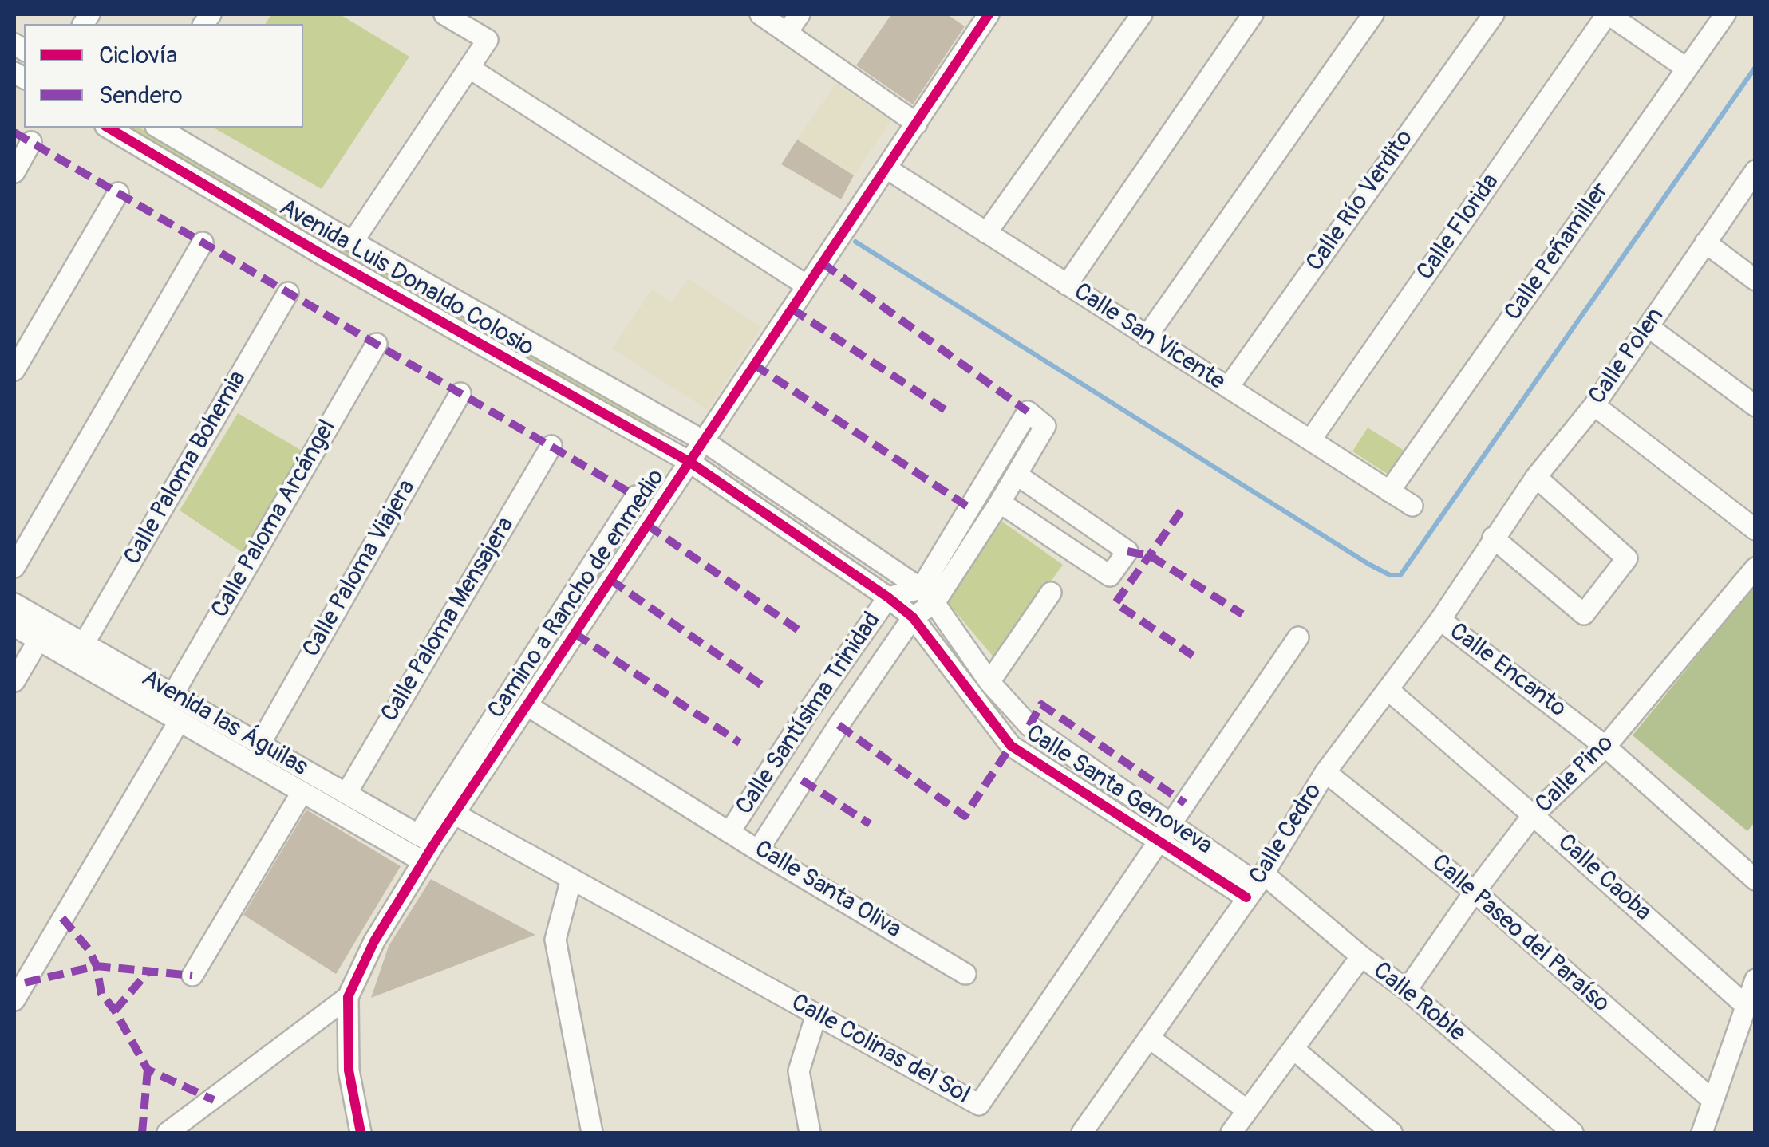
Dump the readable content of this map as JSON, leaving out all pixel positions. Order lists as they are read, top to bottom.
{
  "streets": {
    "street": [
      "Calle Río Verdito",
      "Calle Florida",
      "Calle Peñamiller",
      "Avenida Luis Donaldo Colosio",
      "Calle San Vicente",
      "Calle Polen",
      "Calle Paloma Bohemia",
      "Calle Paloma Arcángel",
      "Calle Paloma Viajera",
      "Camino a Rancho de enmedio",
      "Calle Paloma Mensajera",
      "Calle Encanto",
      "Calle Santísima Trinidad",
      "Avenida las Águilas",
      "Calle Pino",
      "Calle Santa Genoveva",
      "Calle Cedro",
      "Calle Caoba",
      "Calle Santa Oliva",
      "Calle Paseo del Paraíso",
      "Calle Roble",
      "Calle Colinas del Sol"
    ]
  },
  "crossings": [
    ["Calle Río Verdito", "Calle San Vicente"],
    ["Calle Florida", "Calle San Vicente"],
    ["Calle Peñamiller", "Calle San Vicente"],
    ["Avenida Luis Donaldo Colosio", "Camino a Rancho de enmedio"],
    ["Avenida Luis Donaldo Colosio", "Calle Santa Genoveva"],
    ["Calle San Vicente", "Camino a Rancho de enmedio"],
    ["Calle Polen", "Calle Cedro"],
    ["Calle Paloma Bohemia", "Avenida las Águilas"],
    ["Calle Paloma Arcángel", "Avenida las Águilas"],
    ["Calle Paloma Viajera", "Avenida las Águilas"],
    ["Camino a Rancho de enmedio", "Avenida las Águilas"],
    ["Camino a Rancho de enmedio", "Calle Santa Genoveva"],
    ["Camino a Rancho de enmedio", "Calle Santa Oliva"],
    ["Camino a Rancho de enmedio", "Calle Colinas del Sol"],
    ["Calle Paloma Mensajera", "Avenida las Águilas"],
    ["Calle Encanto", "Calle Pino"],
    ["Calle Encanto", "Calle Cedro"],
    ["Calle Santísima Trinidad", "Calle Santa Genoveva"],
    ["Calle Santísima Trinidad", "Calle Santa Oliva"],
    ["Calle Pino", "Calle Caoba"],
    ["Calle Pino", "Calle Paseo del Paraíso"],
    ["Calle Pino", "Calle Roble"],
    ["Calle Santa Genoveva", "Calle Cedro"],
    ["Calle Santa Genoveva", "Calle Roble"],
    ["Calle Santa Genoveva", "Calle Colinas del Sol"],
    ["Calle Cedro", "Calle Caoba"],
    ["Calle Cedro", "Calle Paseo del Paraíso"],
    ["Calle Cedro", "Calle Roble"]
  ],
  "legend": ["Ciclovía", "Sendero"]
}
